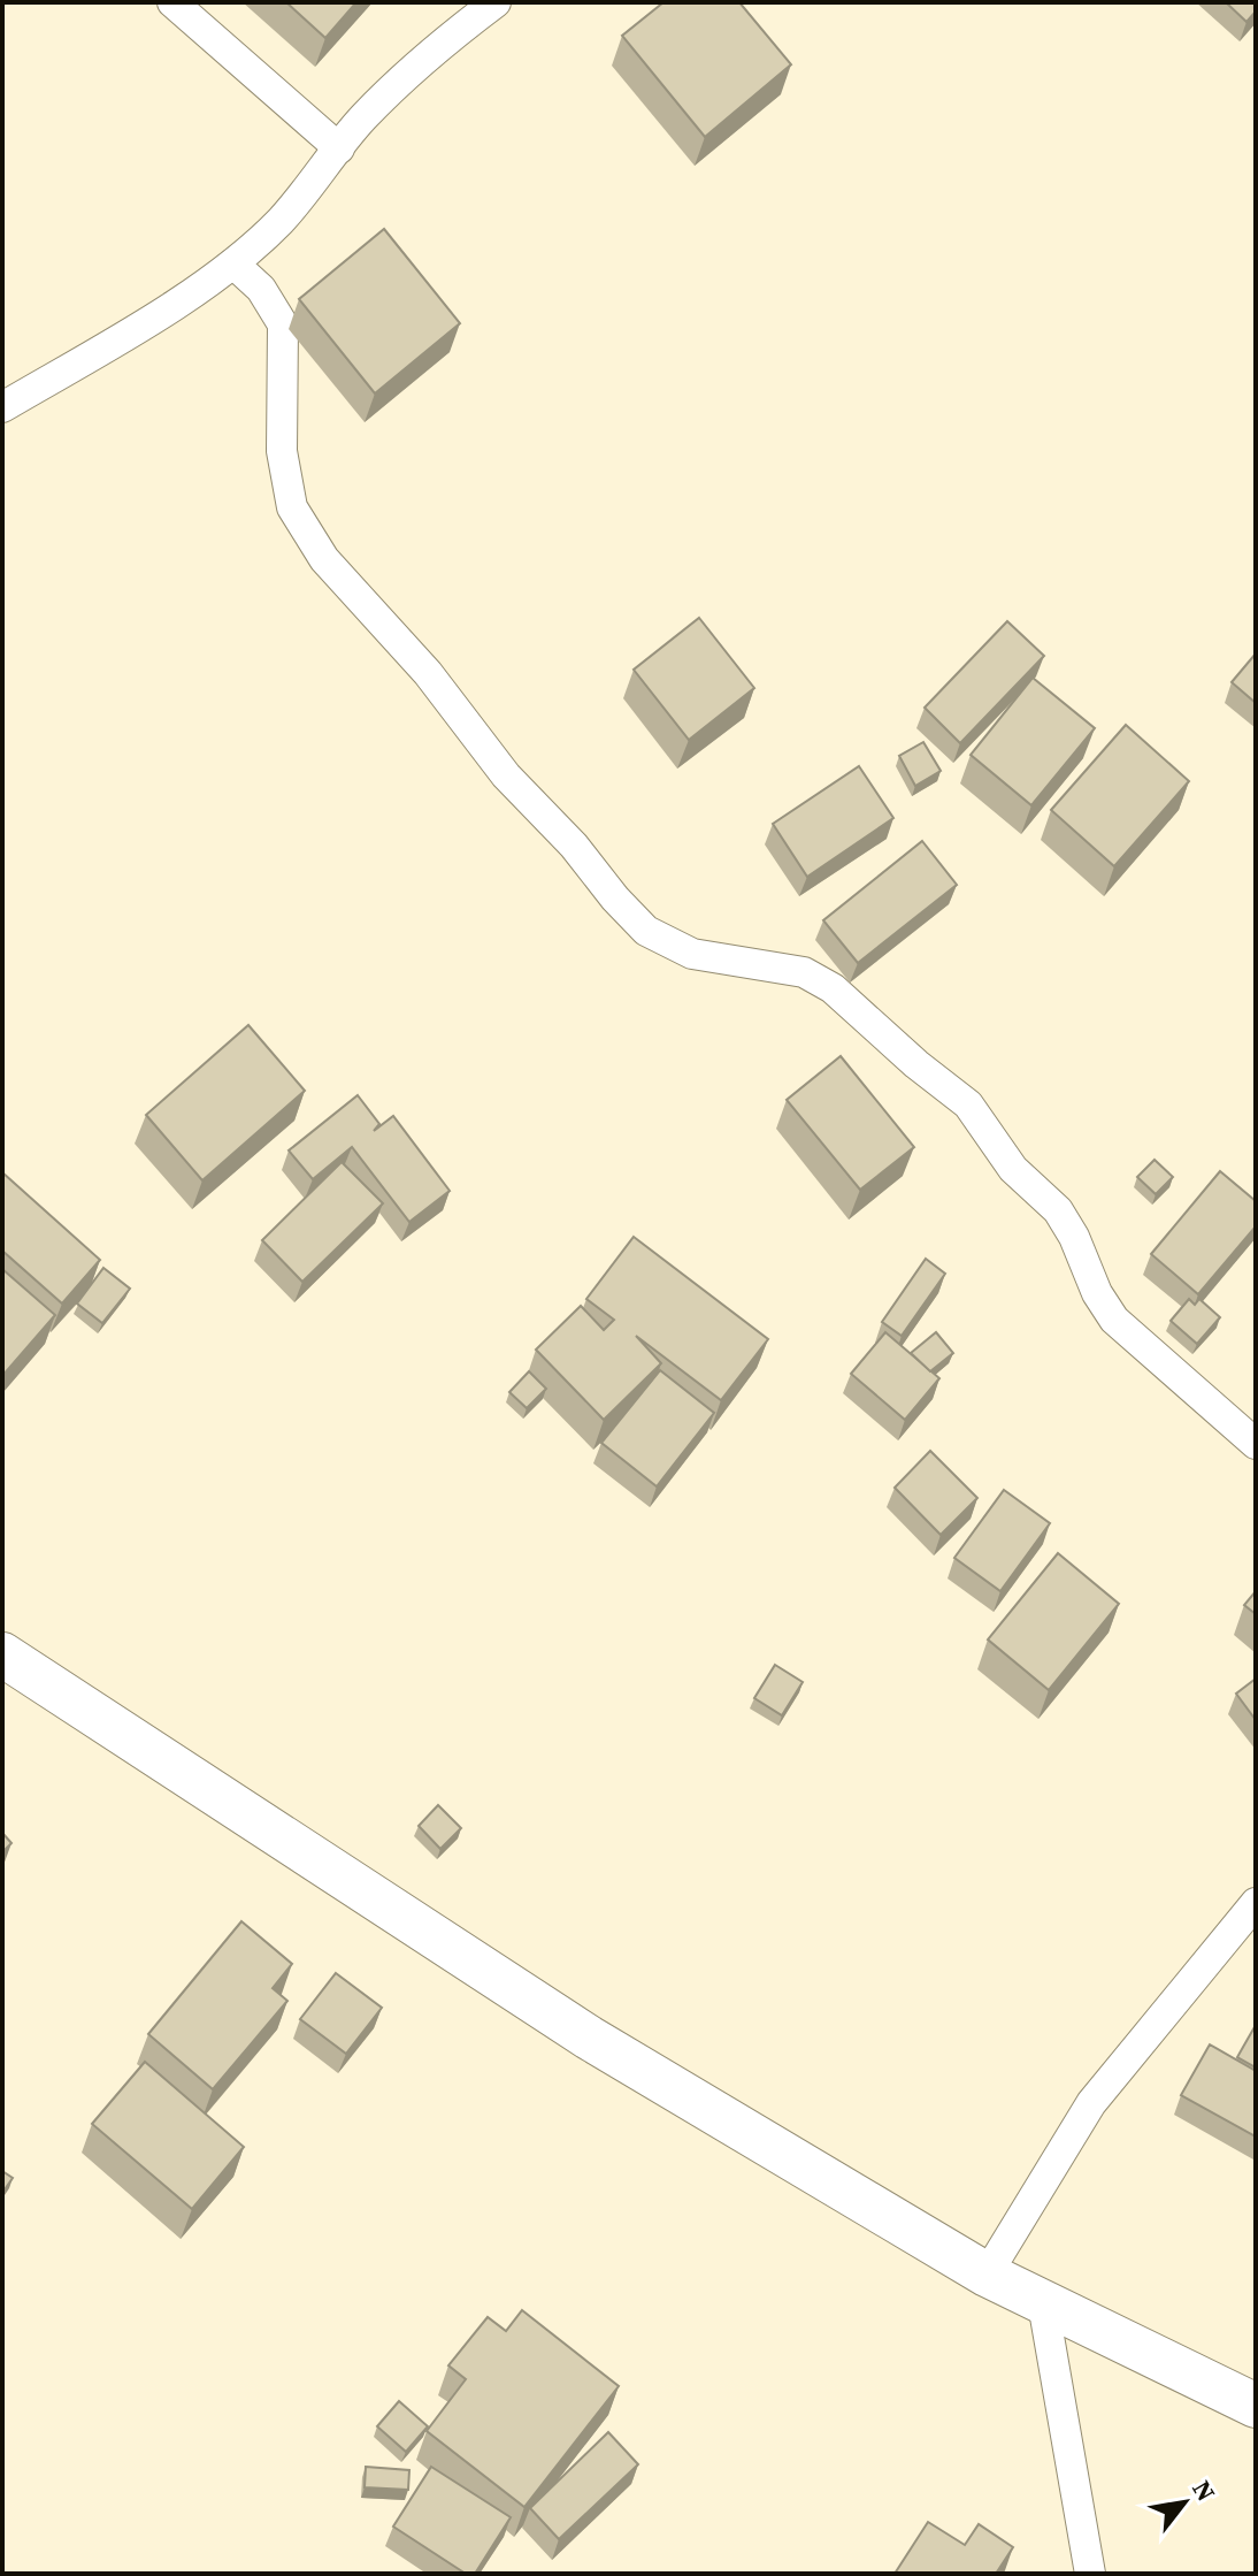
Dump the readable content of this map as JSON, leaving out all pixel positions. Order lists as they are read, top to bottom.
{
  "north": "top right"
}
